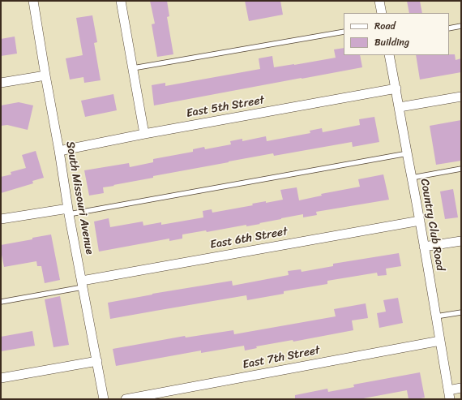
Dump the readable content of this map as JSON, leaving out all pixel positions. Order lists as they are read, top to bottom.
{
  "streets": {
    "street": [
      "East 5th Street",
      "South Missouri Avenue",
      "Country Club Road",
      "East 6th Street",
      "East 7th Street"
    ]
  },
  "crossings": [
    ["East 5th Street", "South Missouri Avenue"],
    ["East 5th Street", "Country Club Road"],
    ["South Missouri Avenue", "East 6th Street"],
    ["Country Club Road", "East 6th Street"],
    ["Country Club Road", "East 7th Street"]
  ],
  "legend": ["Road", "Building"]
}
